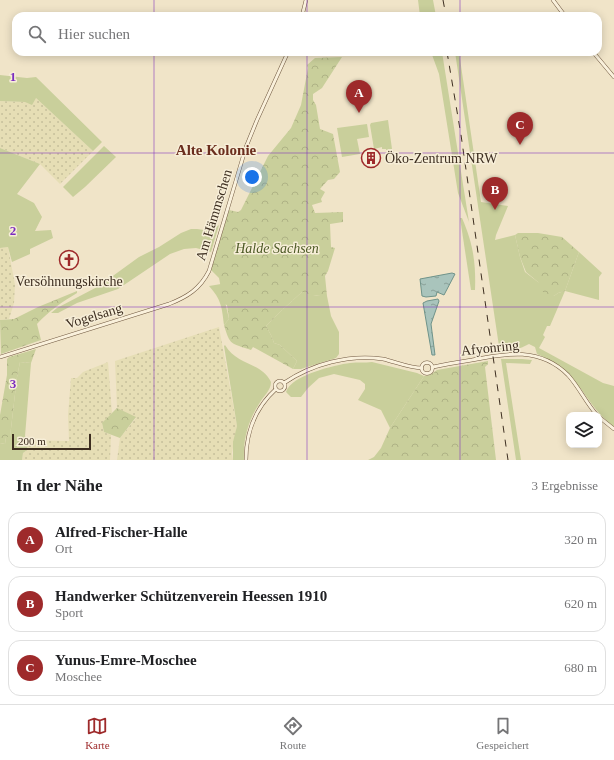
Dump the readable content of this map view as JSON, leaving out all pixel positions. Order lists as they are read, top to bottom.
{
  "streets": {
    "street": ["Am Hämmschen", "Vogelsang", "Afyonring"]
  },
  "crossings": [
    ["Am Hämmschen", "Vogelsang"]
  ],
  "districts": ["Alte Kolonie"],
  "parks": ["Halde Sachsen"],
  "places": {
    "building": ["Öko-Zentrum NRW"],
    "church": ["Versöhnungskirche"]
  },
  "scale_bar": "200 m",
  "page": {
    "search": "Hier suchen",
    "pins": ["A", "C", "B"],
    "scale": "200 m",
    "heading": ["In der Nähe", "3 Ergebnisse"],
    "list": [
      {
        "mark": "A",
        "name": "Alfred-Fischer-Halle",
        "note": "Ort",
        "value": "320 m"
      },
      {
        "mark": "B",
        "name": "Handwerker Schützenverein Heessen 1910",
        "note": "Sport",
        "value": "620 m"
      },
      {
        "mark": "C",
        "name": "Yunus-Emre-Moschee",
        "note": "Moschee",
        "value": "680 m"
      }
    ],
    "nav": ["Karte", "Route", "Gespeichert"]
  },
  "grid": {
    "rows": ["1", "2", "3"]
  }
}
